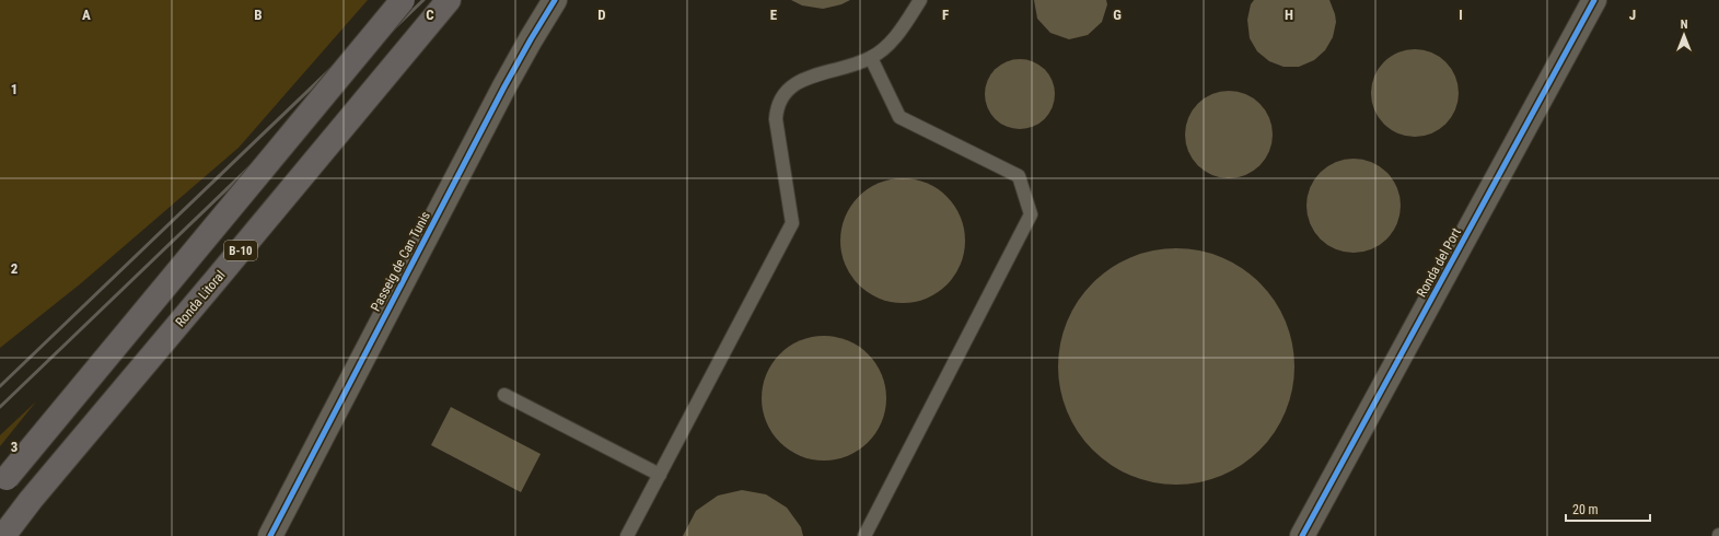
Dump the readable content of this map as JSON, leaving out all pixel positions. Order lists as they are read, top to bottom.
{
  "streets": {
    "highway": ["B-10", "Ronda Litoral"],
    "street": ["Passeig de Can Tunis", "Ronda del Port"]
  },
  "scale_bar": "20 m",
  "north": "top",
  "grid": {
    "columns": [
      "A",
      "B",
      "C",
      "D",
      "E",
      "F",
      "G",
      "H",
      "I",
      "J"
    ],
    "rows": ["1", "2", "3"]
  }
}
